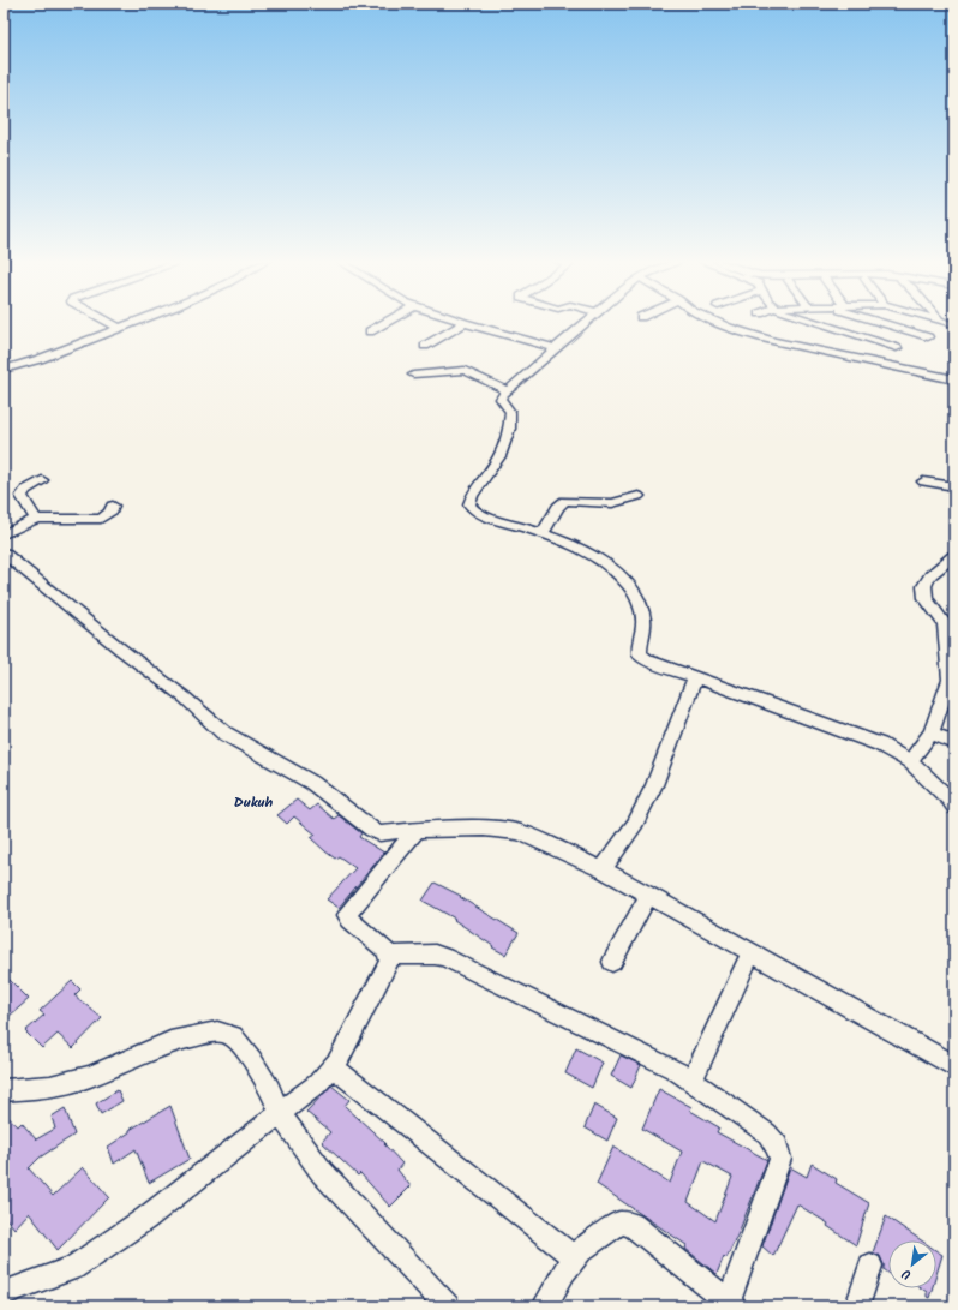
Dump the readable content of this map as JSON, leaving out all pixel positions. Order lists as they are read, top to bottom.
{
  "districts": ["Dukuh"],
  "north": "bottom left"
}
